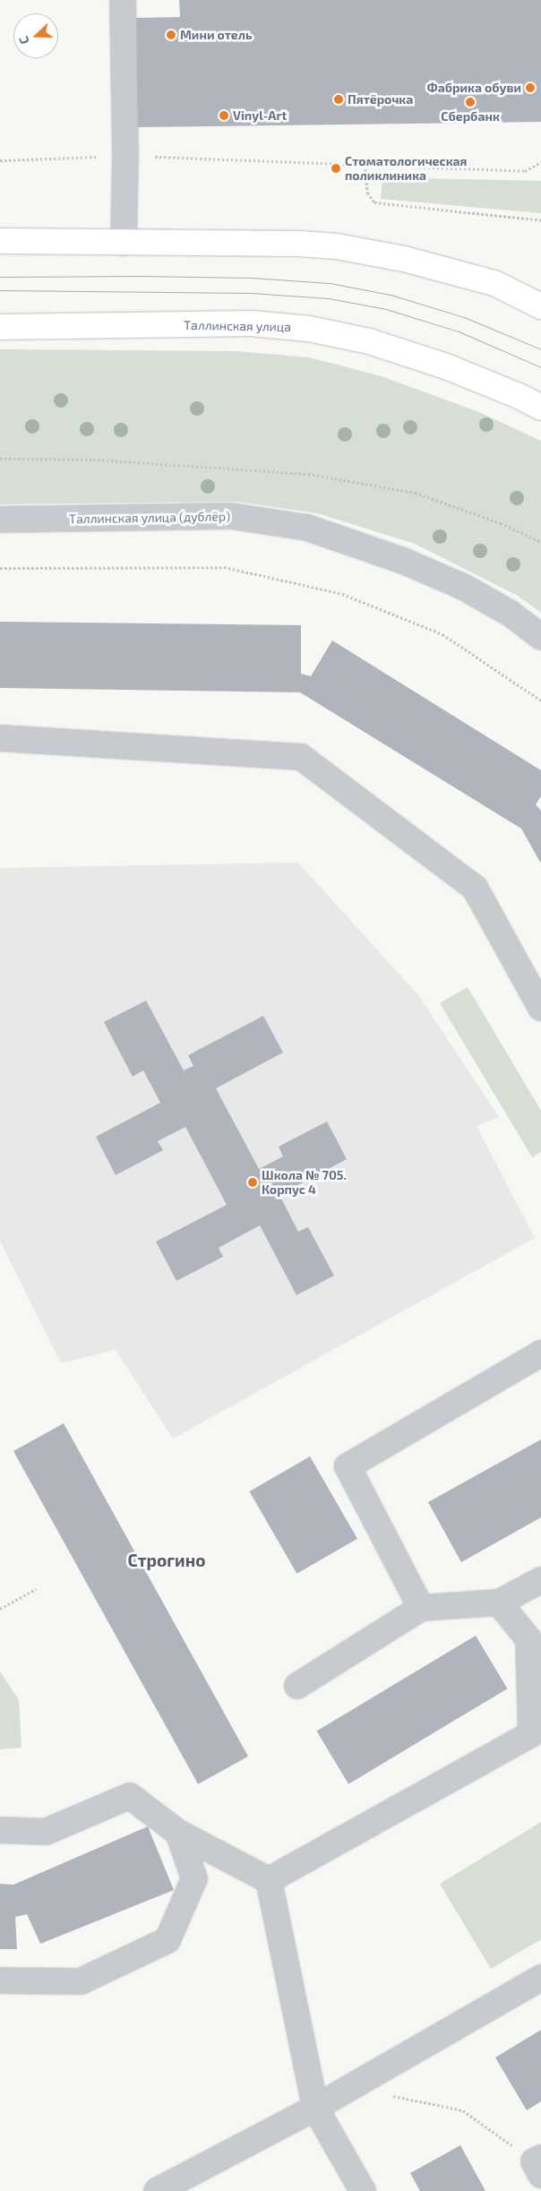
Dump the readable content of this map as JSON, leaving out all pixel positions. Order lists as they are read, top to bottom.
{
  "streets": {
    "main road": ["Таллинская улица"],
    "street": ["Таллинская улица (дублёр)"]
  },
  "districts": ["Строгино"],
  "places": [
    "Мини отель",
    "Фабрика обуви",
    "Пятёрочка",
    "Сбербанк",
    "Vinyl-Art",
    "Стоматологическая поликлиника",
    "Школа № 705. Корпус 4"
  ],
  "north": "left"
}
